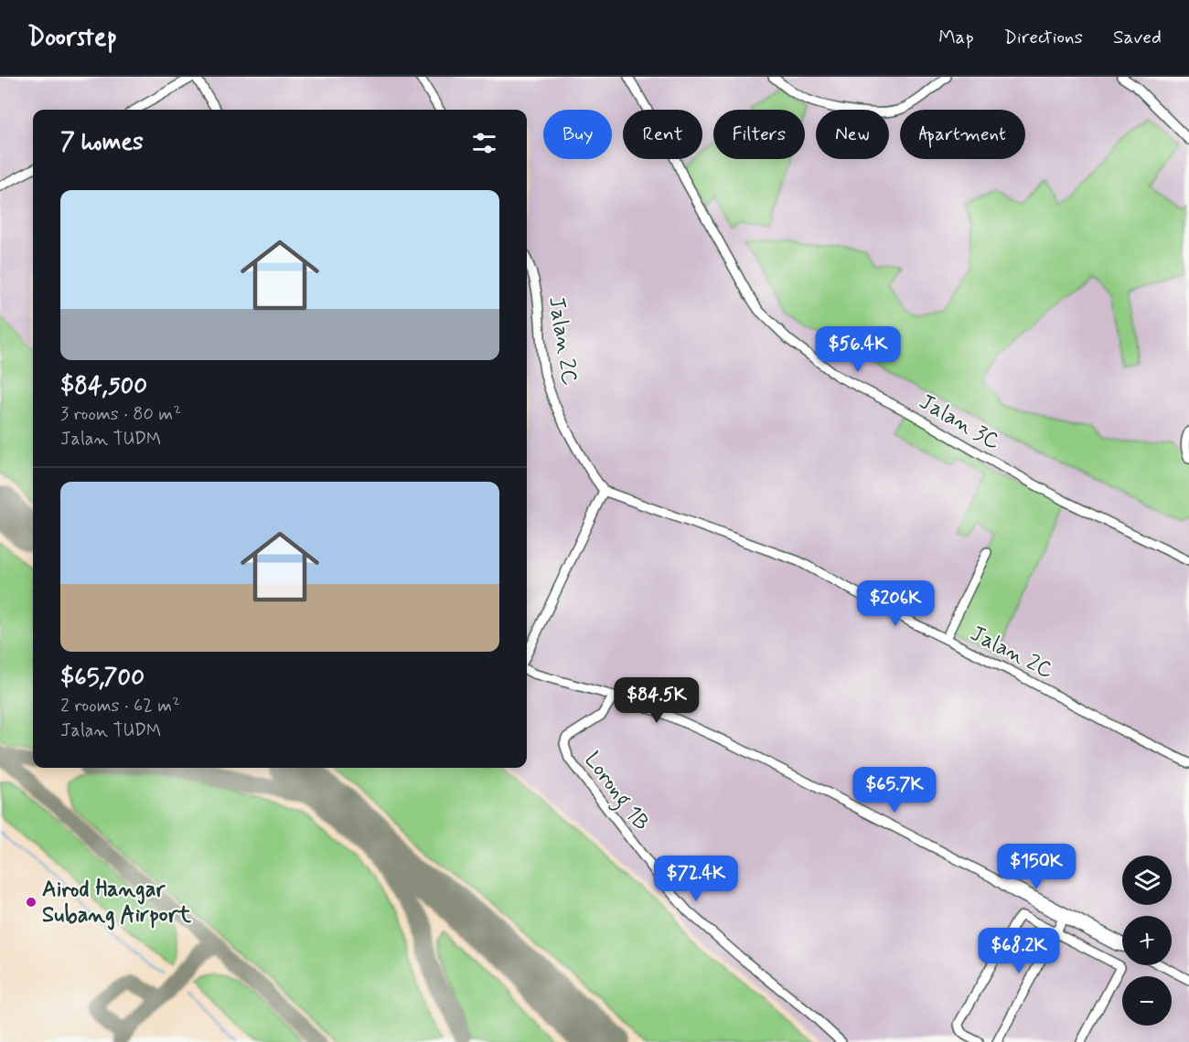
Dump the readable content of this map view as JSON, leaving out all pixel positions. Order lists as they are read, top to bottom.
{
  "streets": {
    "street": ["Jalan 2C", "Jalan 3C", "Lorong 1B"]
  },
  "places": ["Airod Hangar Subang Airport"],
  "page": {
    "header": "Doorstep",
    "nav": ["Map", "Directions", "Saved"],
    "chip": [
      "Buy",
      "Rent",
      "Filters",
      "New",
      "Apartment"
    ],
    "heading": "7 homes",
    "list": [
      {
        "name": "$84,500",
        "note": "3 rooms · 80 m² · Jalan TUDM"
      },
      {
        "name": "$65,700",
        "note": "2 rooms · 62 m² · Jalan TUDM"
      }
    ],
    "price": [
      "$56.4K",
      "$206K",
      "$84.5K",
      "$65.7K",
      "$150K",
      "$72.4K",
      "$68.2K"
    ],
    "map_buttons": ["+", "−"]
  }
}
